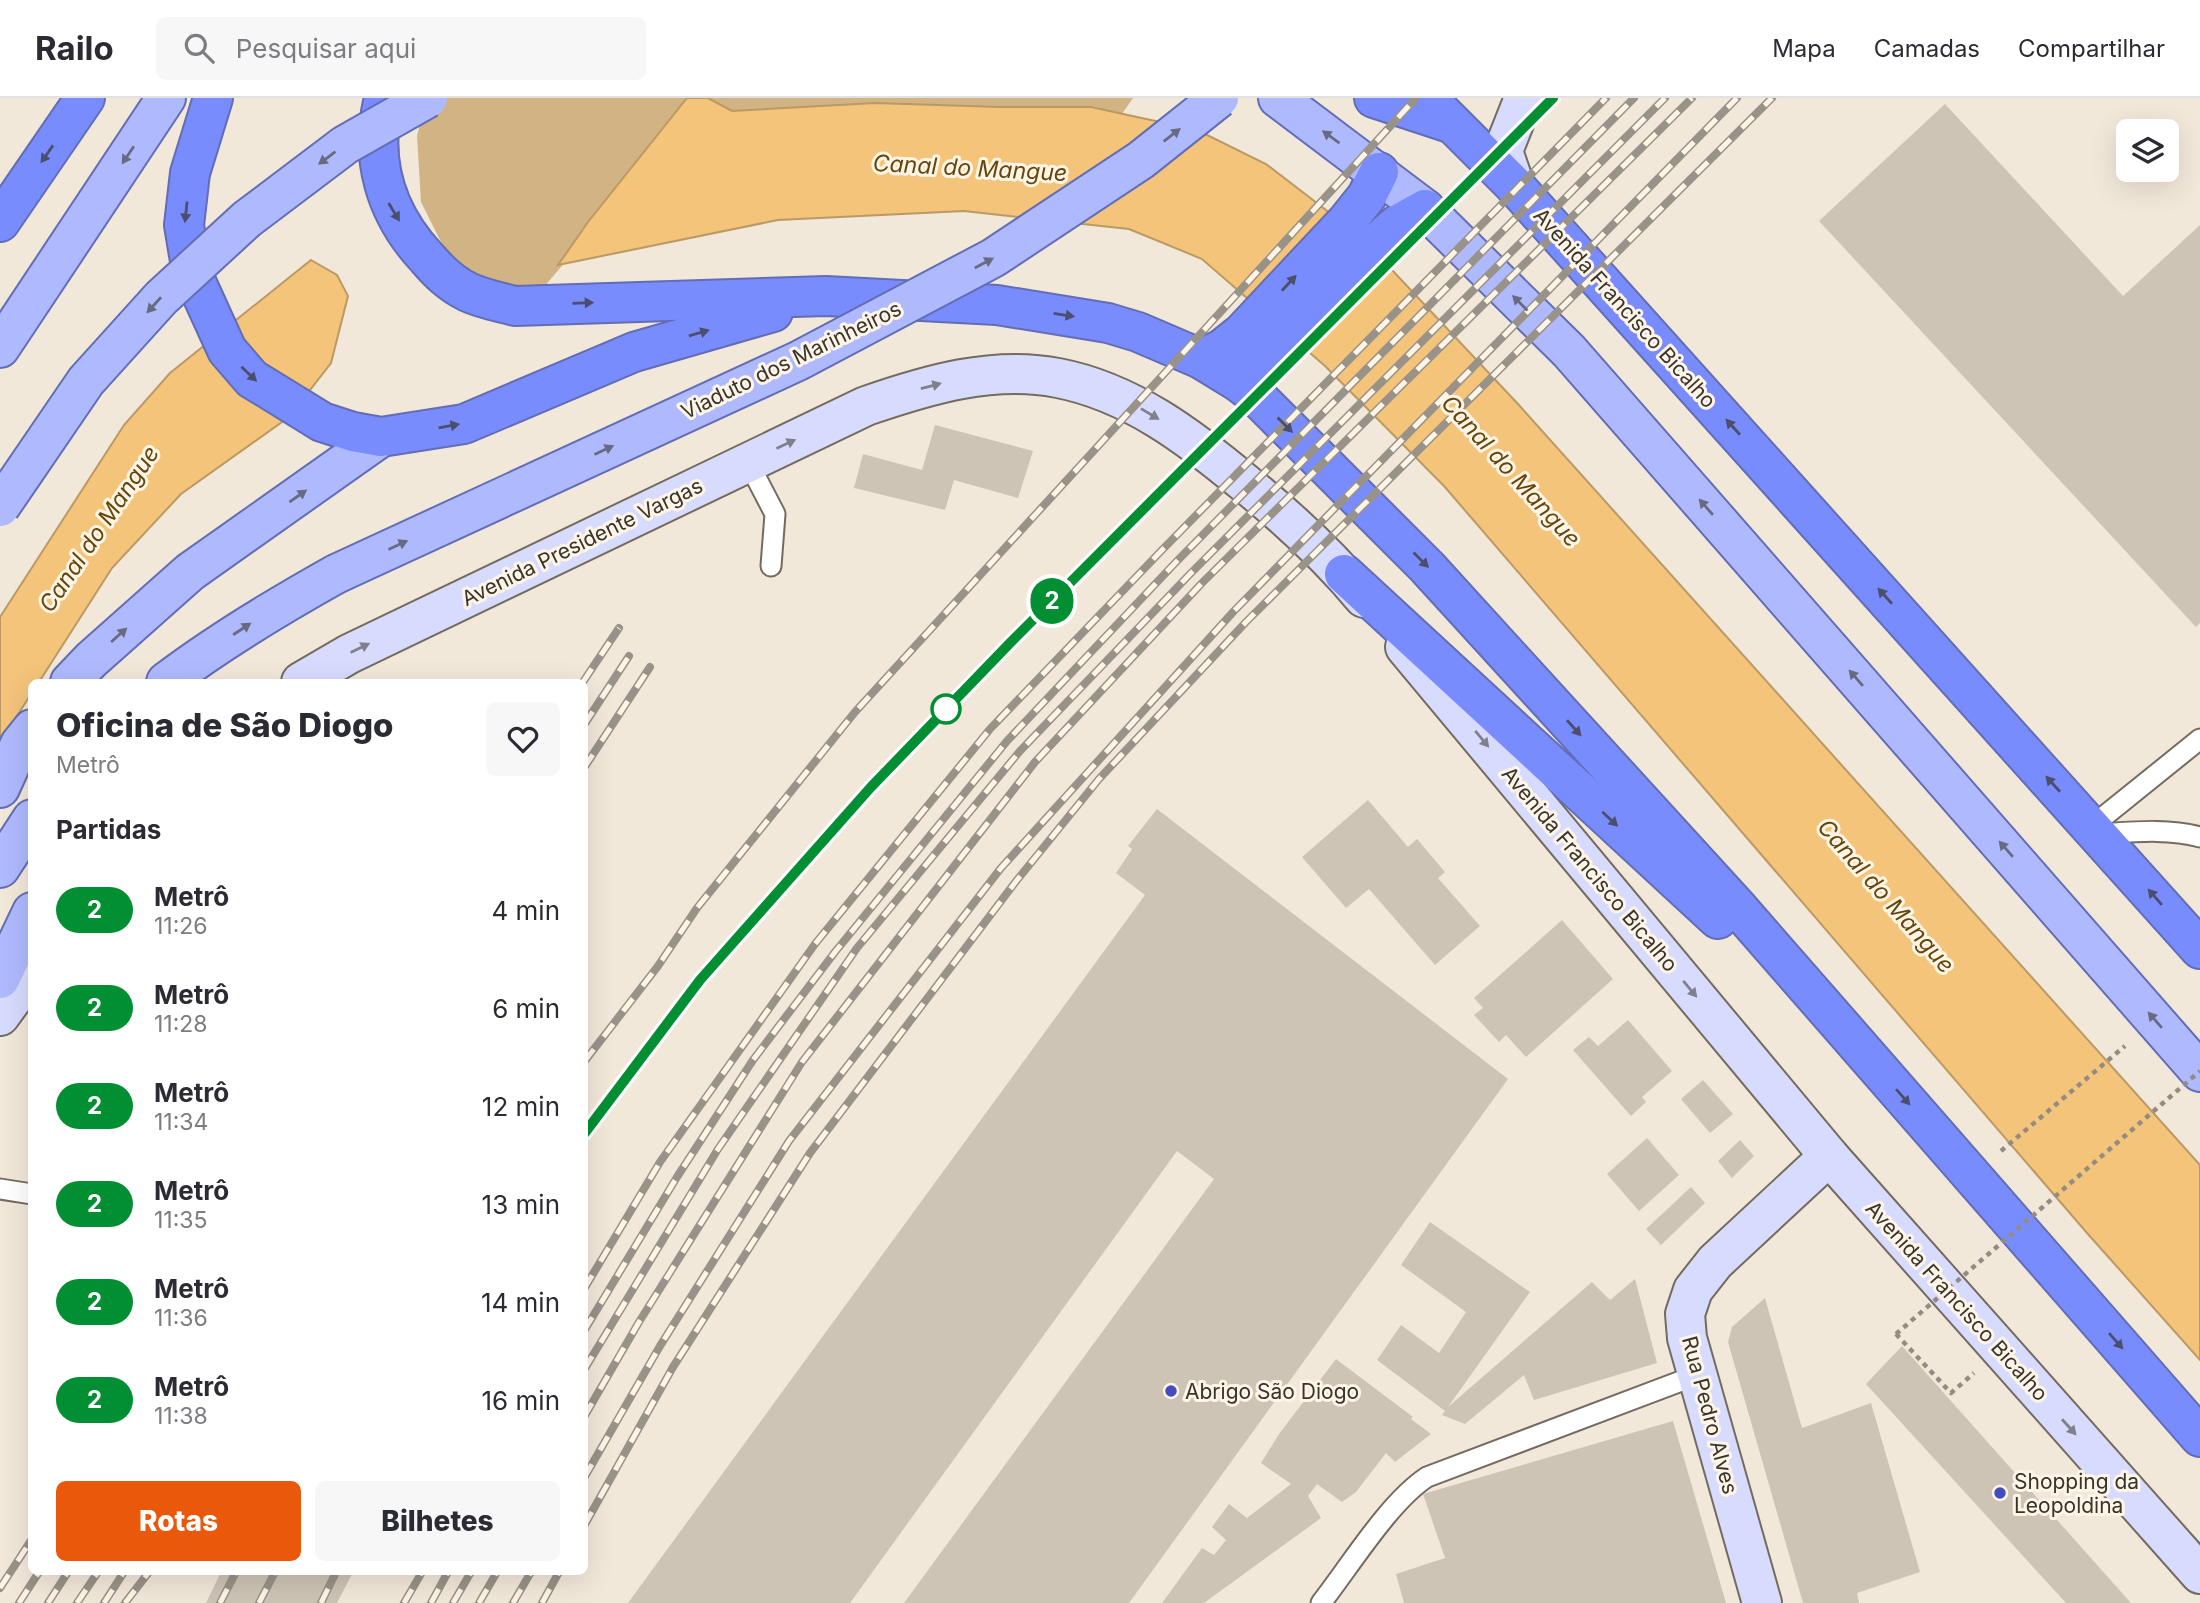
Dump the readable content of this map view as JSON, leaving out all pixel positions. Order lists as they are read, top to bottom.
{
  "streets": {
    "highway": ["Avenida Francisco Bicalho"],
    "main road": ["Viaduto dos Marinheiros", "Avenida Presidente Vargas", "Rua Pedro Alves"]
  },
  "crossings": [
    ["Avenida Francisco Bicalho", "Avenida Presidente Vargas"],
    ["Avenida Francisco Bicalho", "Rua Pedro Alves"]
  ],
  "water": ["Canal do Mangue"],
  "places": ["Abrigo São Diogo", "Shopping da Leopoldina"],
  "lines": ["metro line 2"],
  "page": {
    "header": "Railo",
    "search": "Pesquisar aqui",
    "nav": ["Mapa", "Camadas", "Compartilhar"],
    "on_map": "2",
    "heading": [
      ["Oficina de São Diogo", "Metrô"],
      "Partidas"
    ],
    "list": [
      {
        "mark": "2",
        "name": "Metrô",
        "note": "11:26",
        "value": "4 min"
      },
      {
        "mark": "2",
        "name": "Metrô",
        "note": "11:28",
        "value": "6 min"
      },
      {
        "mark": "2",
        "name": "Metrô",
        "note": "11:34",
        "value": "12 min"
      },
      {
        "mark": "2",
        "name": "Metrô",
        "note": "11:35",
        "value": "13 min"
      },
      {
        "mark": "2",
        "name": "Metrô",
        "note": "11:36",
        "value": "14 min"
      },
      {
        "mark": "2",
        "name": "Metrô",
        "note": "11:38",
        "value": "16 min"
      }
    ],
    "buttons": ["Rotas", "Bilhetes"]
  }
}
